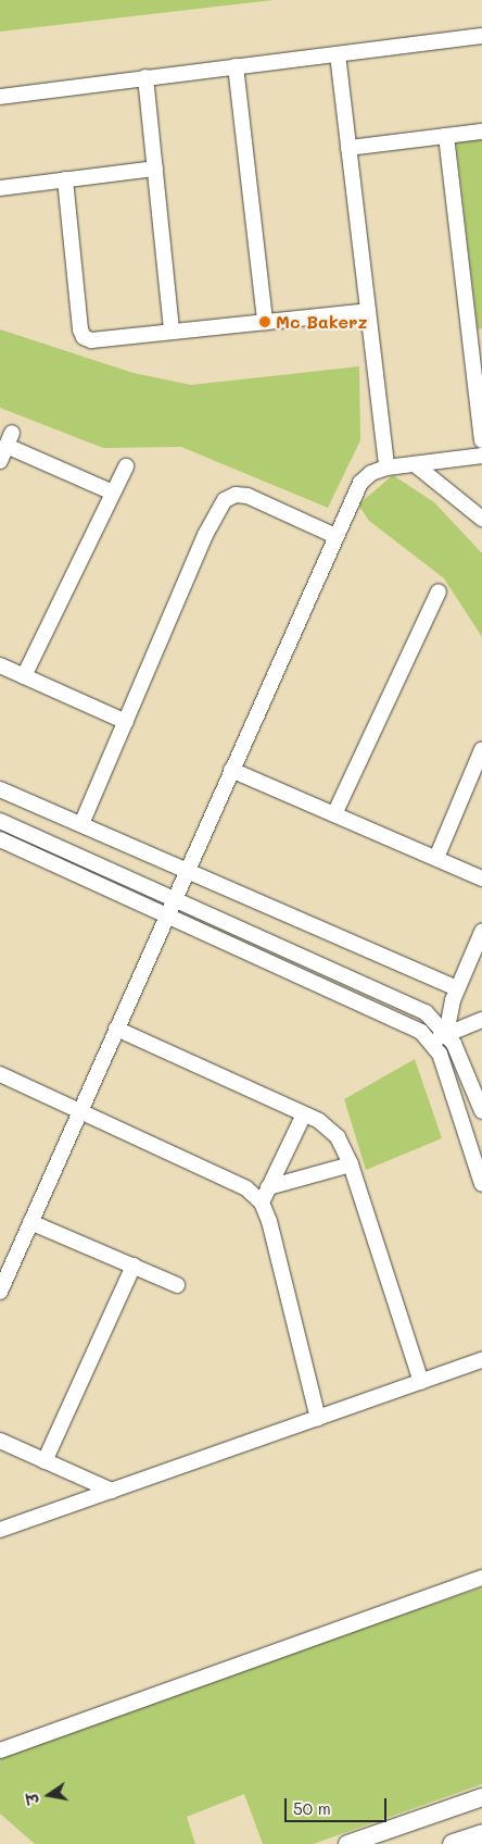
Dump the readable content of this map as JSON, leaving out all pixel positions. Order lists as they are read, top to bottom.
{
  "places": ["Mc Bakerz"],
  "scale_bar": "50 m",
  "north": "left"
}
